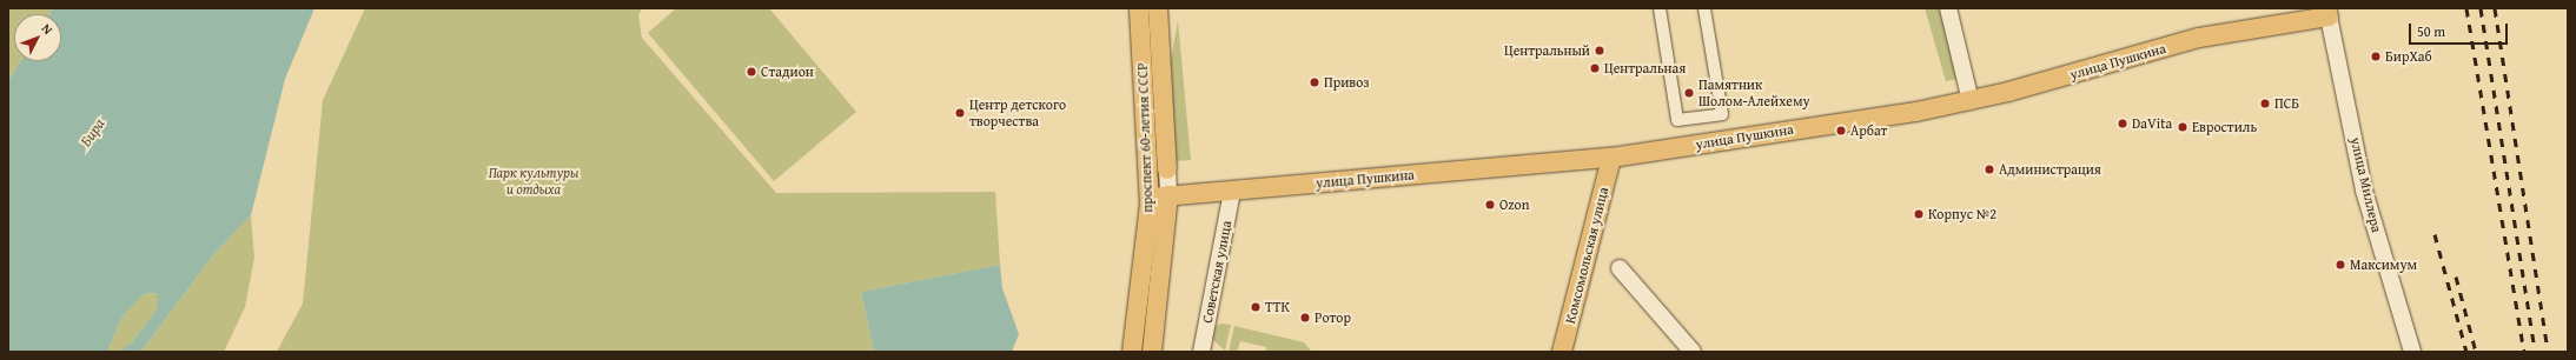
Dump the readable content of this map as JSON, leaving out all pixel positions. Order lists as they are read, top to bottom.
{
  "streets": {
    "main road": [
      "улица Пушкина",
      "проспект 60-летия СССР",
      "улица Миллера",
      "Комсомольская улица",
      "Советская улица"
    ]
  },
  "crossings": [
    ["улица Пушкина", "проспект 60-летия СССР"],
    ["улица Пушкина", "улица Миллера"],
    ["улица Пушкина", "Комсомольская улица"],
    ["улица Пушкина", "Советская улица"]
  ],
  "water": ["Бира"],
  "parks": ["Парк культуры и отдыха"],
  "places": [
    "Центральный",
    "БирХаб",
    "Центральная",
    "Стадион",
    "Привоз",
    "Памятник Шолом-Алейхему",
    "ПСБ",
    "Центр детского творчества",
    "DaVita",
    "Евростиль",
    "Арбат",
    "Администрация",
    "Ozon",
    "Корпус №2",
    "Максимум",
    "ТТК",
    "Ротор"
  ],
  "scale_bar": "50 m",
  "north": "top right"
}
